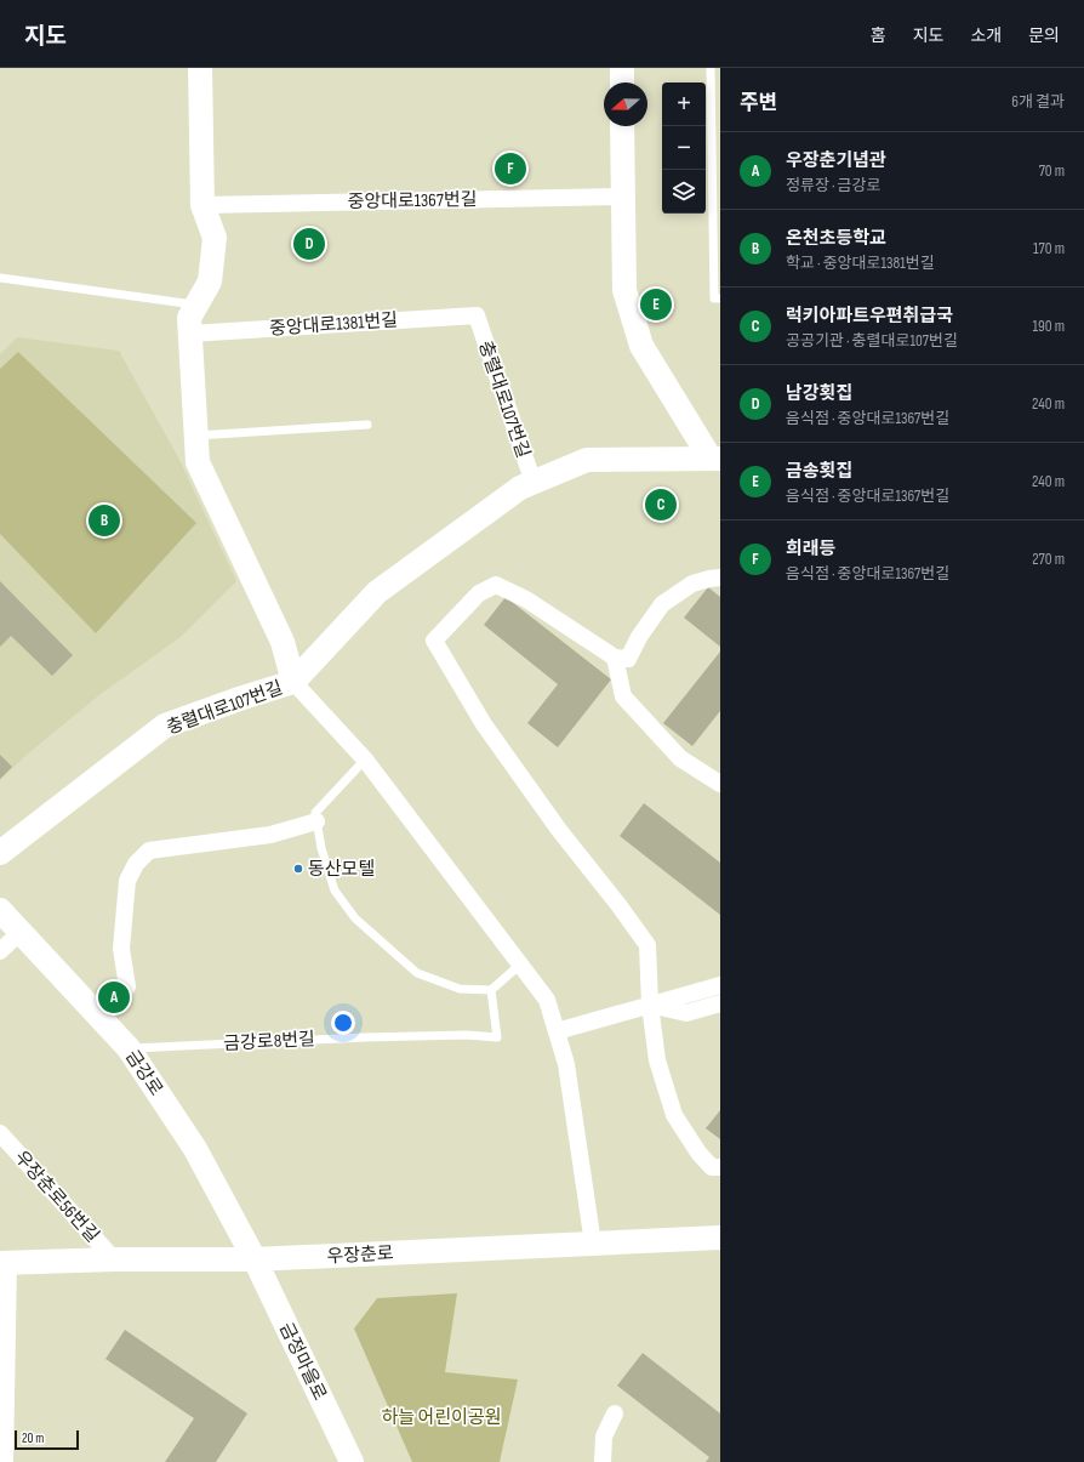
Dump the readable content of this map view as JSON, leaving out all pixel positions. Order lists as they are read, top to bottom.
{
  "streets": {
    "street": [
      "중앙대로1367번길",
      "중앙대로1381번길",
      "충렬대로107번길",
      "금강로",
      "우장춘로56번길",
      "우장춘로",
      "금정마을로"
    ],
    "lane": ["금강로8번길"]
  },
  "crossings": [
    ["중앙대로1381번길", "충렬대로107번길"],
    ["금강로8번길", "금강로"],
    ["금강로", "우장춘로"],
    ["금강로", "금정마을로"],
    ["우장춘로56번길", "우장춘로"],
    ["우장춘로", "금정마을로"]
  ],
  "parks": ["하늘 어린이공원"],
  "places": ["동산모텔"],
  "scale_bar": "20 m",
  "north": "left",
  "page": {
    "header": "지도",
    "nav": [
      "홈",
      "지도",
      "소개",
      "문의"
    ],
    "heading": ["주변", "6개 결과"],
    "map_buttons": ["+", "−"],
    "list": [
      {
        "mark": "A",
        "name": "우장춘기념관",
        "note": "정류장 · 금강로",
        "value": "70 m"
      },
      {
        "mark": "B",
        "name": "온천초등학교",
        "note": "학교 · 중앙대로1381번길",
        "value": "170 m"
      },
      {
        "mark": "C",
        "name": "럭키아파트우편취급국",
        "note": "공공기관 · 충렬대로107번길",
        "value": "190 m"
      },
      {
        "mark": "D",
        "name": "남강횟집",
        "note": "음식점 · 중앙대로1367번길",
        "value": "240 m"
      },
      {
        "mark": "E",
        "name": "금송횟집",
        "note": "음식점 · 중앙대로1367번길",
        "value": "240 m"
      },
      {
        "mark": "F",
        "name": "희래등",
        "note": "음식점 · 중앙대로1367번길",
        "value": "270 m"
      }
    ],
    "pins": [
      "F",
      "D",
      "E",
      "C",
      "B",
      "A"
    ],
    "scale": "20 m"
  }
}
